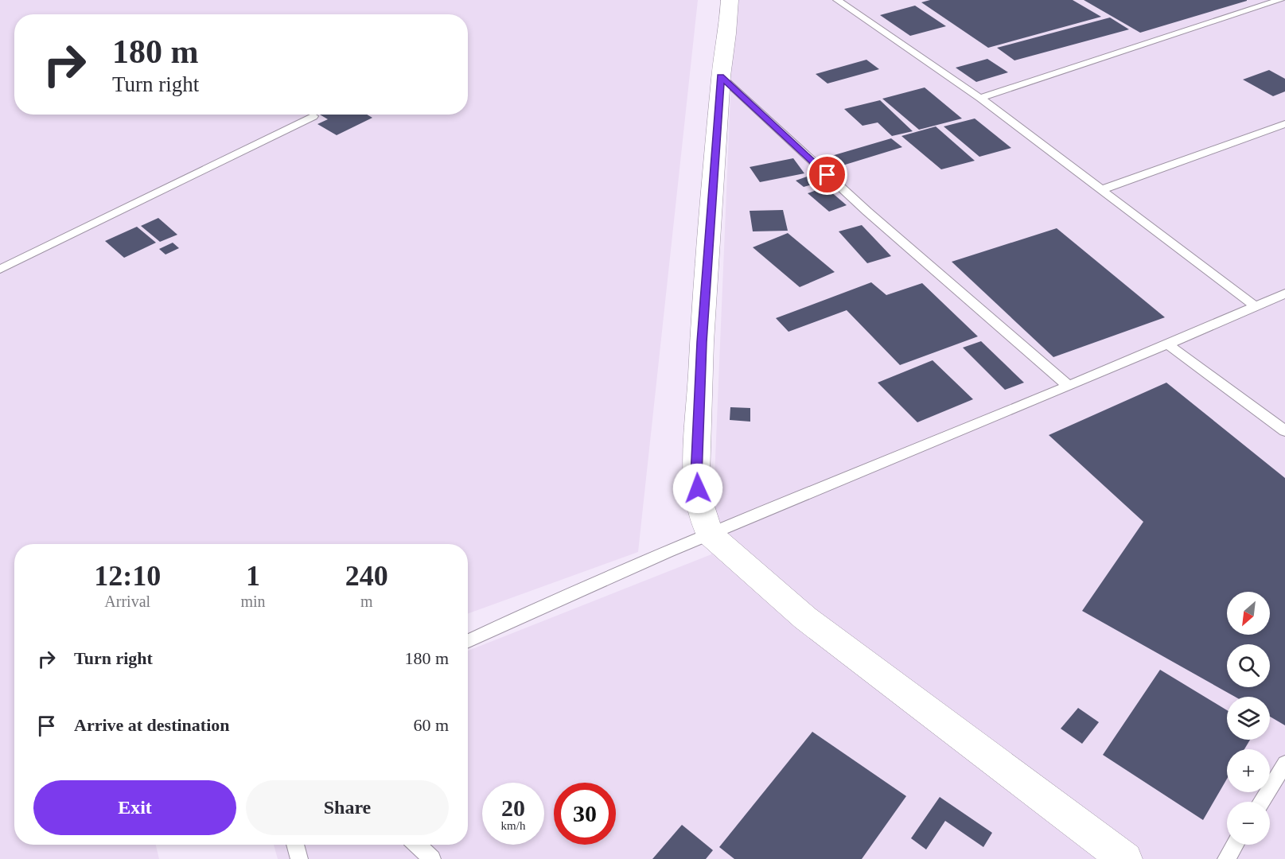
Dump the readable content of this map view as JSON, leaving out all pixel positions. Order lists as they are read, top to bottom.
{
  "north": "bottom left",
  "page": {
    "turn": ["180 m", "Turn right"],
    "eta": [
      "12:10",
      "Arrival",
      "1",
      "min",
      "240",
      "m"
    ],
    "map_buttons": ["+", "−"],
    "list": [
      {
        "name": "Turn right",
        "value": "180 m"
      },
      {
        "name": "Arrive at destination",
        "value": "60 m"
      }
    ],
    "buttons": ["Exit", "Share"],
    "speed": "20 km/h",
    "limit": "30"
  }
}
